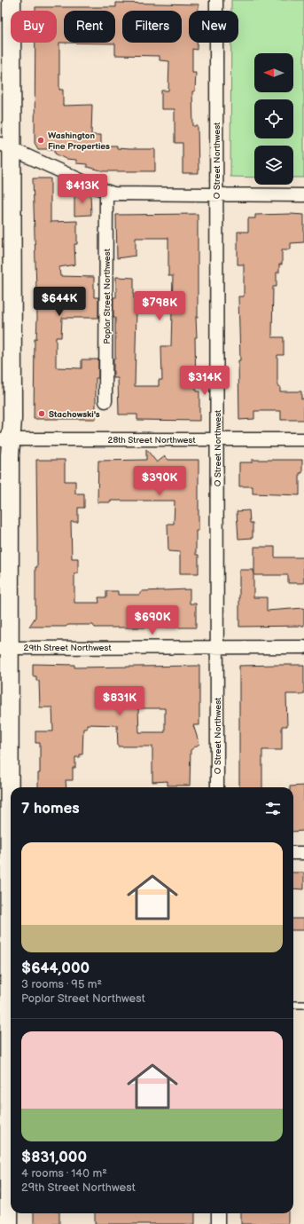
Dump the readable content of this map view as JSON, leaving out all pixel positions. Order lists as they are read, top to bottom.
{
  "streets": {
    "street": [
      "O Street Northwest",
      "Poplar Street Northwest",
      "28th Street Northwest",
      "29th Street Northwest"
    ]
  },
  "crossings": [
    ["O Street Northwest", "28th Street Northwest"],
    ["O Street Northwest", "29th Street Northwest"]
  ],
  "places": ["Washington Fine Properties", "Stachowski's"],
  "north": "left",
  "page": {
    "chip": [
      "Buy",
      "Rent",
      "Filters",
      "New"
    ],
    "price": [
      "$413K",
      "$644K",
      "$798K",
      "$314K",
      "$390K",
      "$690K",
      "$831K"
    ],
    "heading": "7 homes",
    "list": [
      {
        "name": "$644,000",
        "note": "3 rooms · 95 m² · Poplar Street Northwest"
      },
      {
        "name": "$831,000",
        "note": "4 rooms · 140 m² · 29th Street Northwest"
      }
    ]
  }
}
